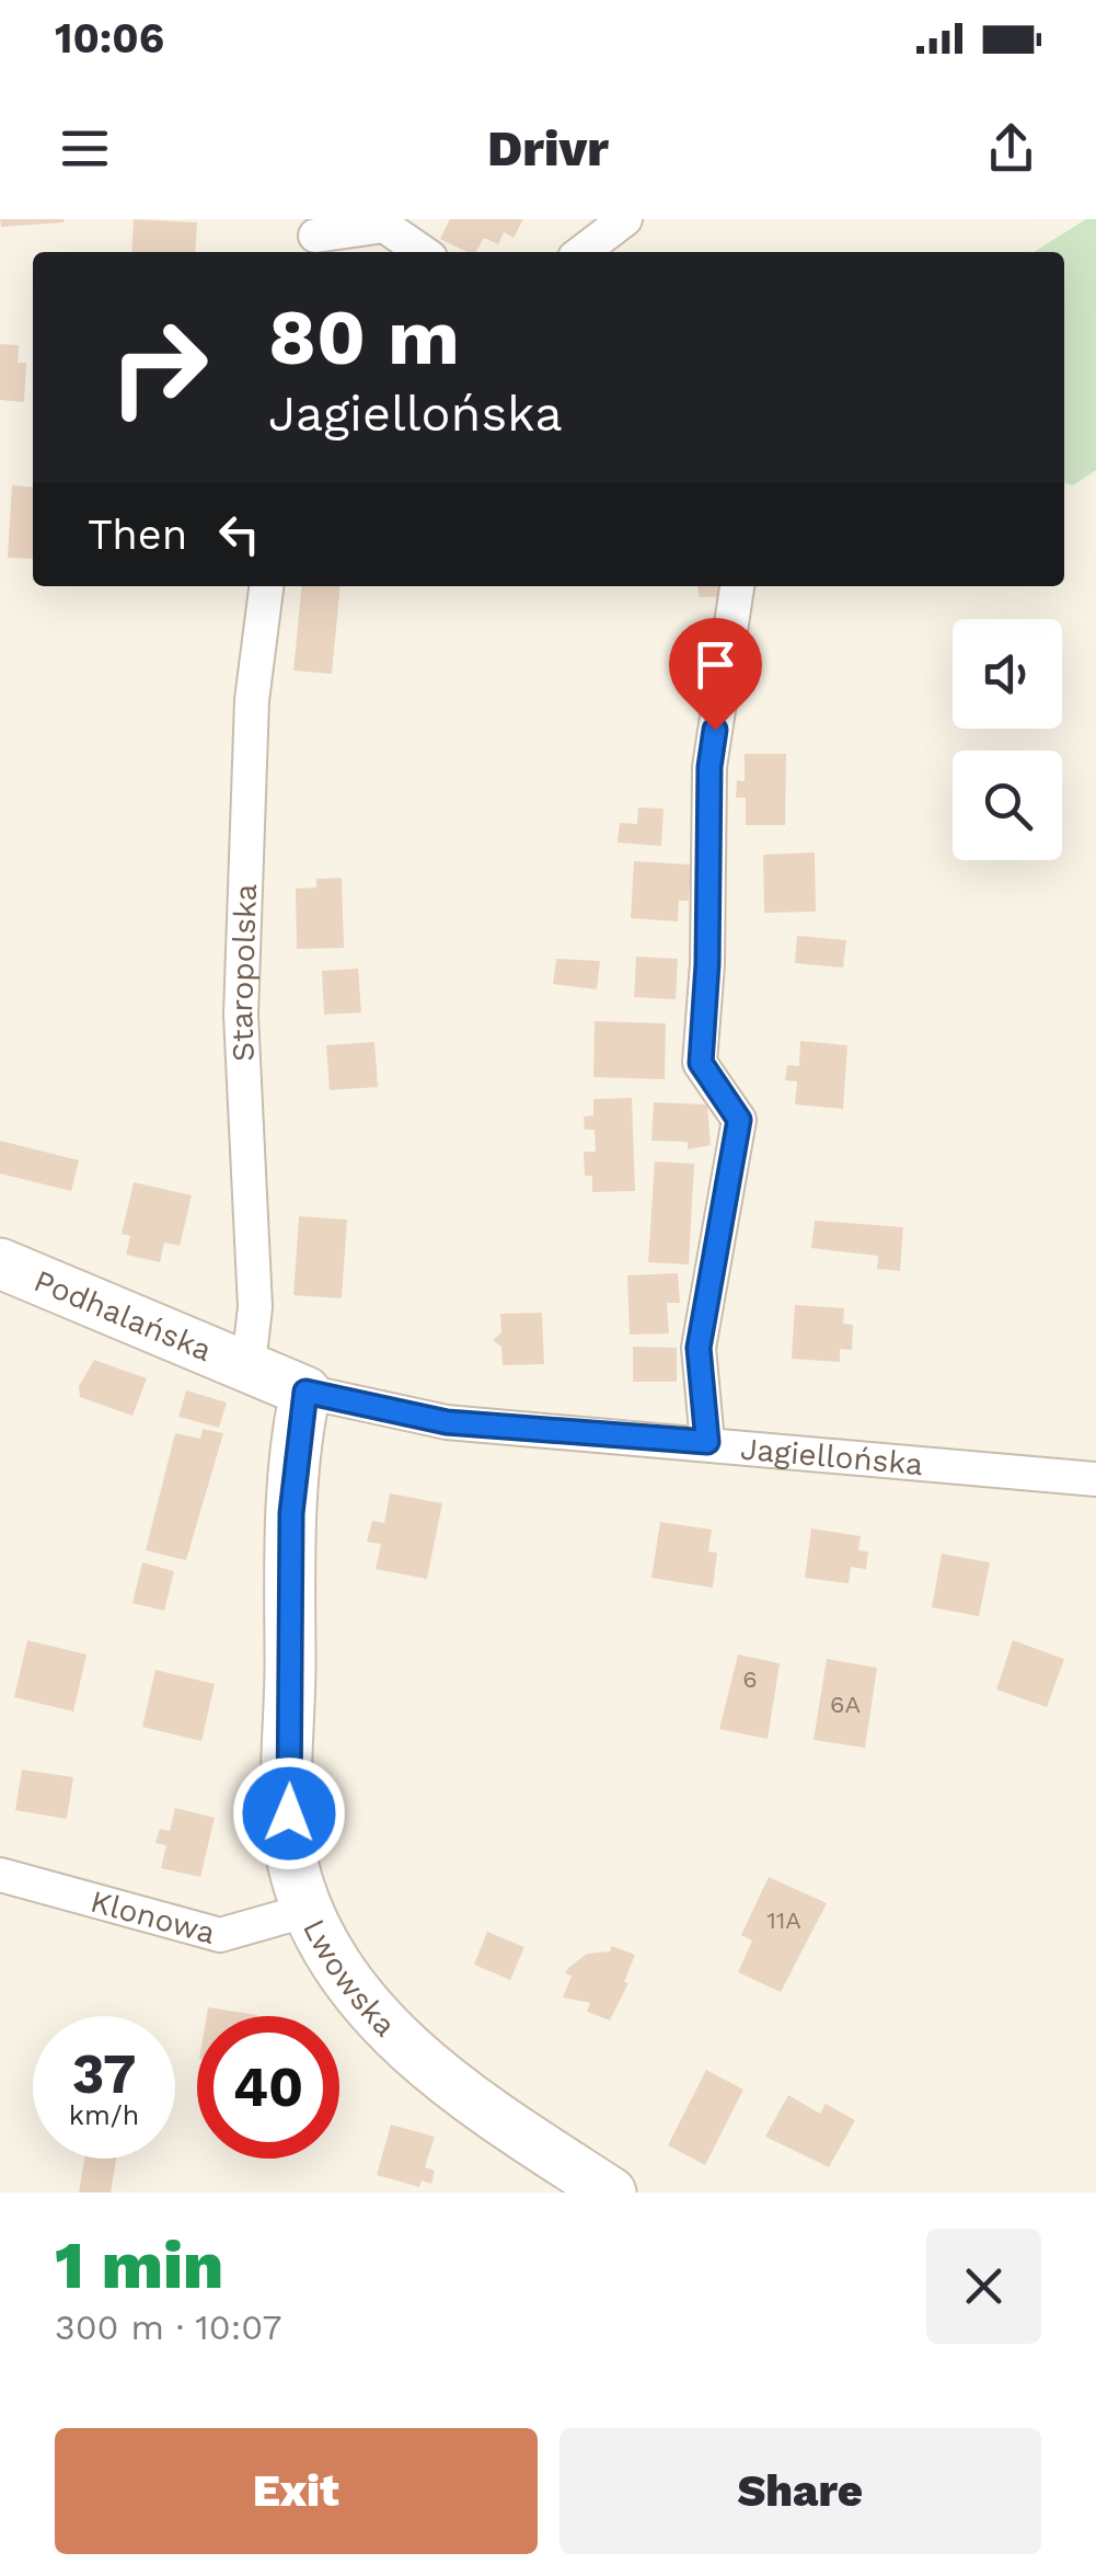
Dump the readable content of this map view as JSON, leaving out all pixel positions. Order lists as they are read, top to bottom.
{
  "streets": {
    "street": [
      "Staropolska",
      "Podhalańska",
      "Jagiellońska",
      "Klonowa",
      "Lwowska"
    ]
  },
  "crossings": [
    ["Staropolska", "Podhalańska"],
    ["Staropolska", "Jagiellońska"],
    ["Podhalańska", "Jagiellońska"],
    ["Jagiellońska", "Lwowska"],
    ["Klonowa", "Lwowska"]
  ],
  "house_numbers": ["6", "6A", "11A"],
  "page": {
    "status": "10:06",
    "header": "Drivr",
    "turn": ["80 m", "Jagiellońska"],
    "then": "Then",
    "speed": "37 km/h",
    "limit": "40",
    "heading": ["1 min", "300 m · 10:07"],
    "buttons": ["Exit", "Share"]
  }
}
